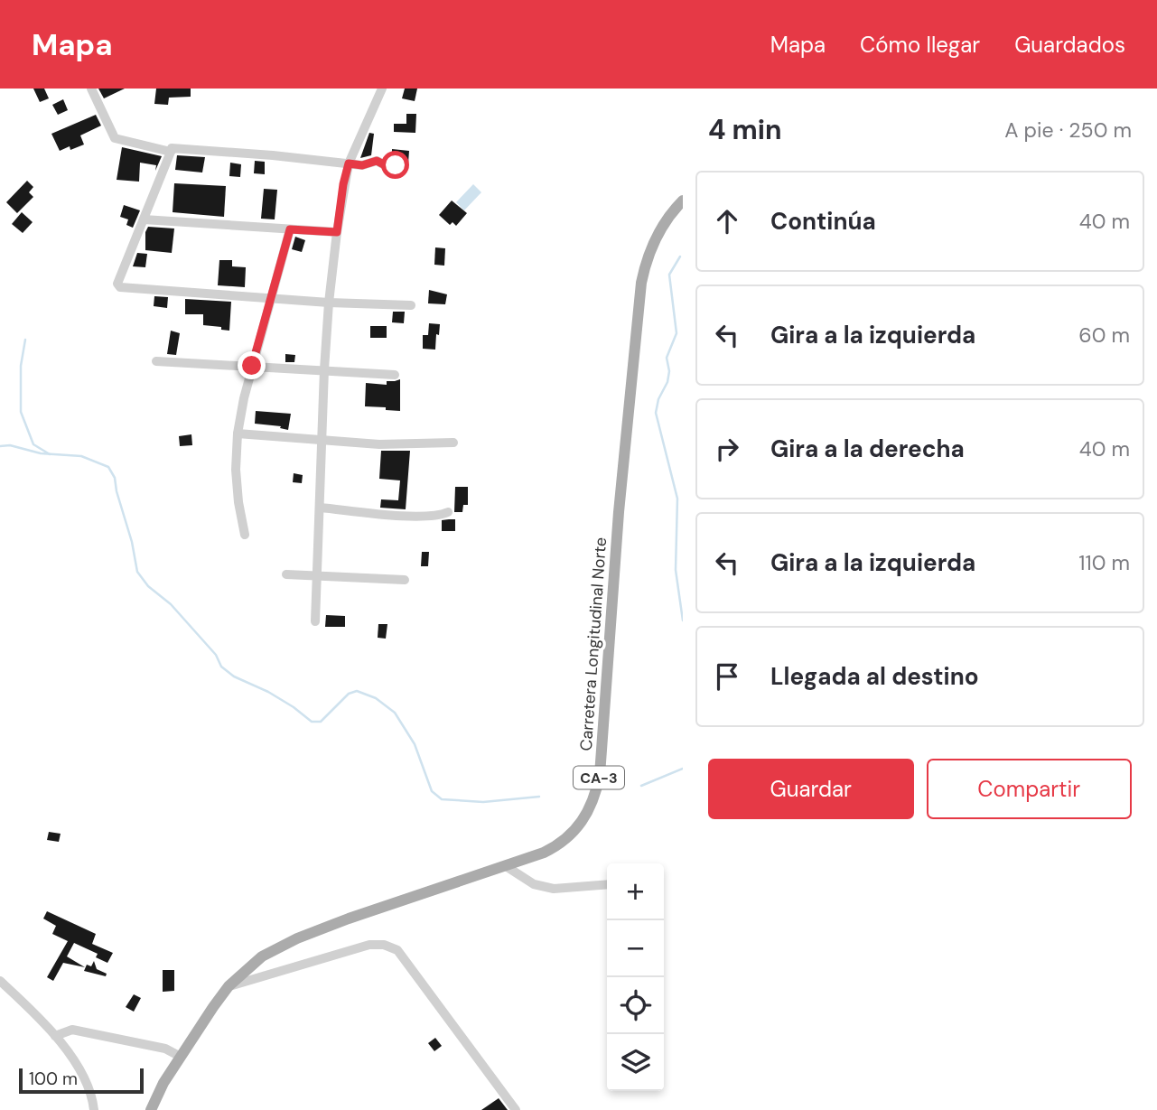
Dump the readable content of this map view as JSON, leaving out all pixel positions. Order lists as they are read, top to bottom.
{
  "streets": {
    "main road": ["Carretera Longitudinal Norte", "CA-3"]
  },
  "scale_bar": "100 m",
  "page": {
    "header": "Mapa",
    "nav": ["Mapa", "Cómo llegar", "Guardados"],
    "heading": ["4 min", "A pie · 250 m"],
    "list": [
      ["Continúa", "40 m"],
      ["Gira a la izquierda", "60 m"],
      ["Gira a la derecha", "40 m"],
      ["Gira a la izquierda", "110 m"],
      "Llegada al destino"
    ],
    "buttons": ["Guardar", "Compartir"],
    "map_buttons": ["+", "−"],
    "scale": "100 m"
  }
}
